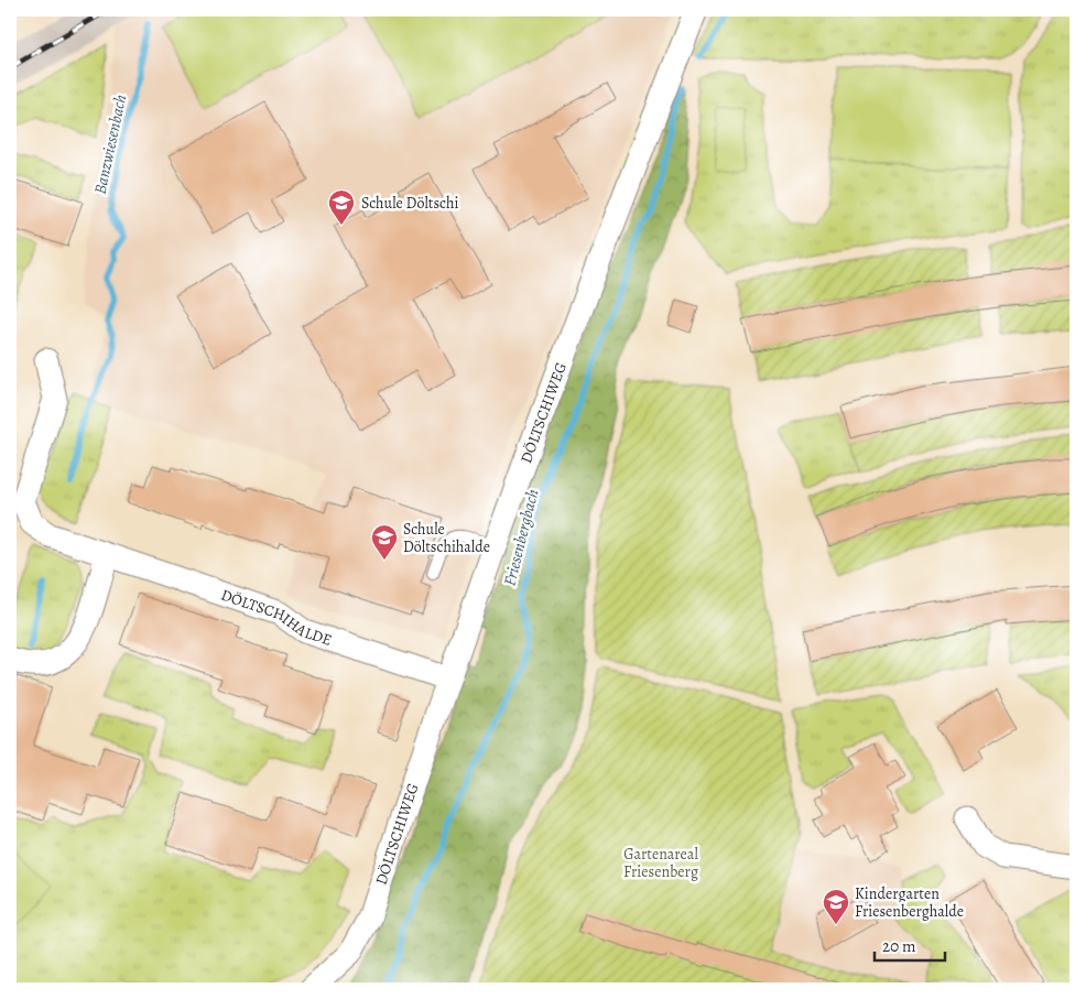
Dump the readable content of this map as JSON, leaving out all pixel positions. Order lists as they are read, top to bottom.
{
  "streets": {
    "street": ["DÖLTSCHIWEG", "DÖLTSCHIHALDE"]
  },
  "crossings": [
    ["DÖLTSCHIWEG", "DÖLTSCHIHALDE"]
  ],
  "water": ["Banzwiesenbach", "Friesenbergbach"],
  "parks": ["Gartenareal Friesenberg"],
  "places": {
    "school or university": ["Schule Döltschi", "Schule Döltschihalde", "Kindergarten Friesenberghalde"]
  },
  "scale_bar": "20 m"
}
